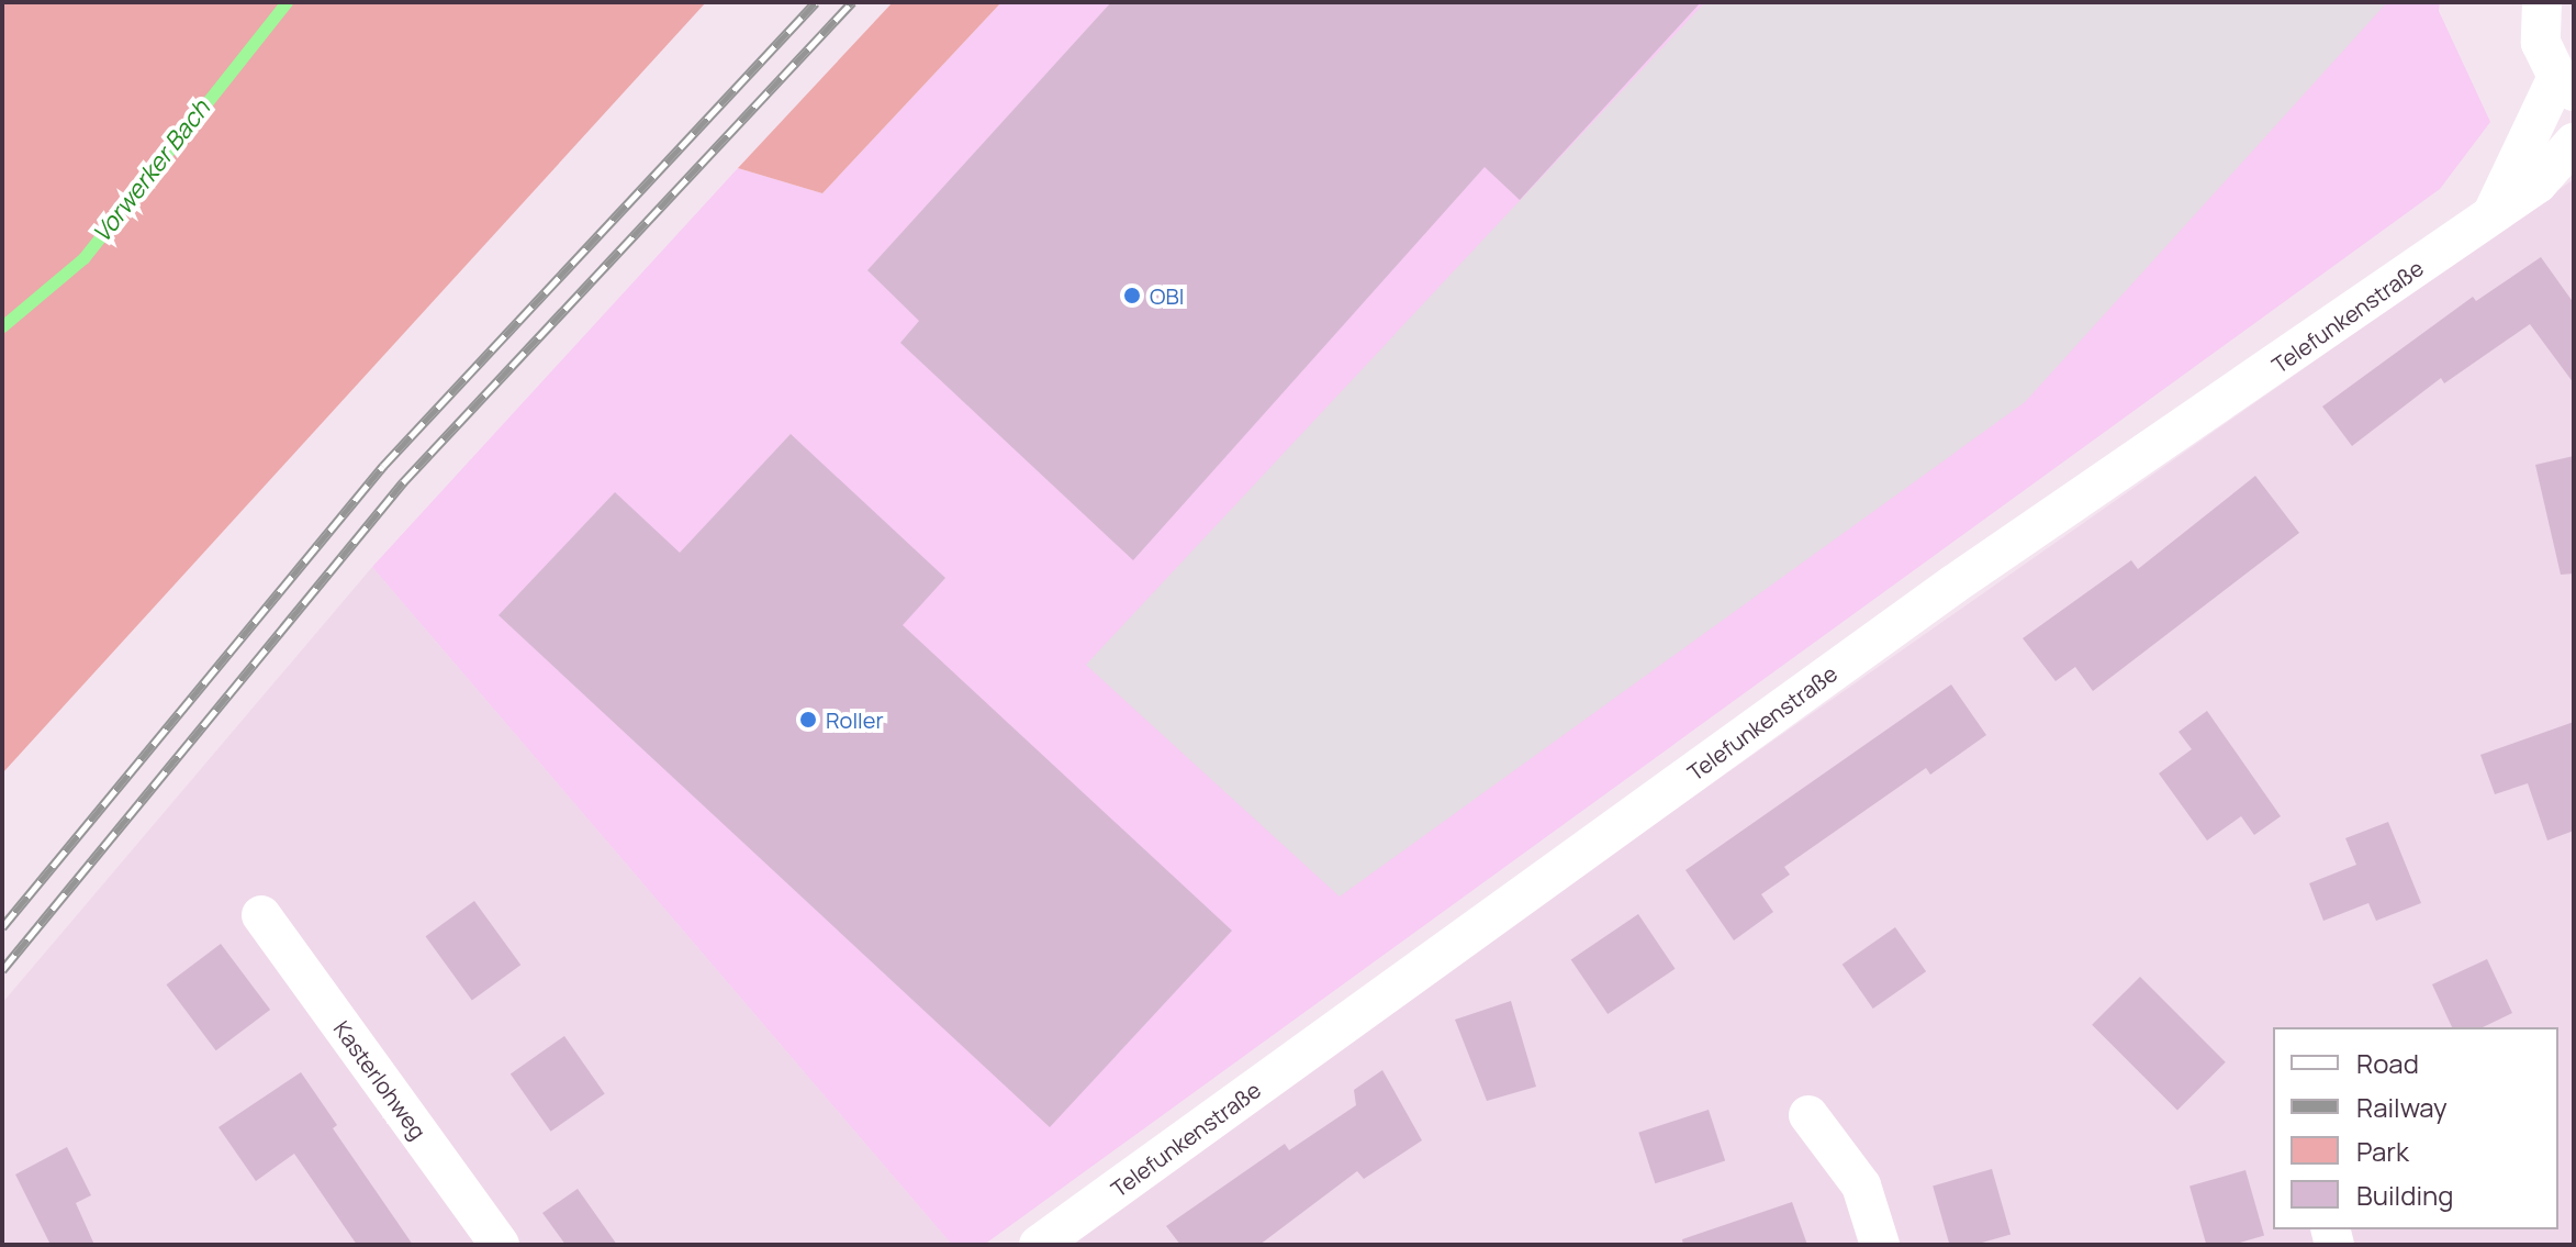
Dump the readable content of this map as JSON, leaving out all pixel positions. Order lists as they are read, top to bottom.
{
  "streets": {
    "street": ["Telefunkenstraße", "Kasterlohweg"]
  },
  "water": ["Vorwerker Bach"],
  "places": ["OBI", "Roller"],
  "legend": [
    "Road",
    "Railway",
    "Park",
    "Building"
  ]
}
